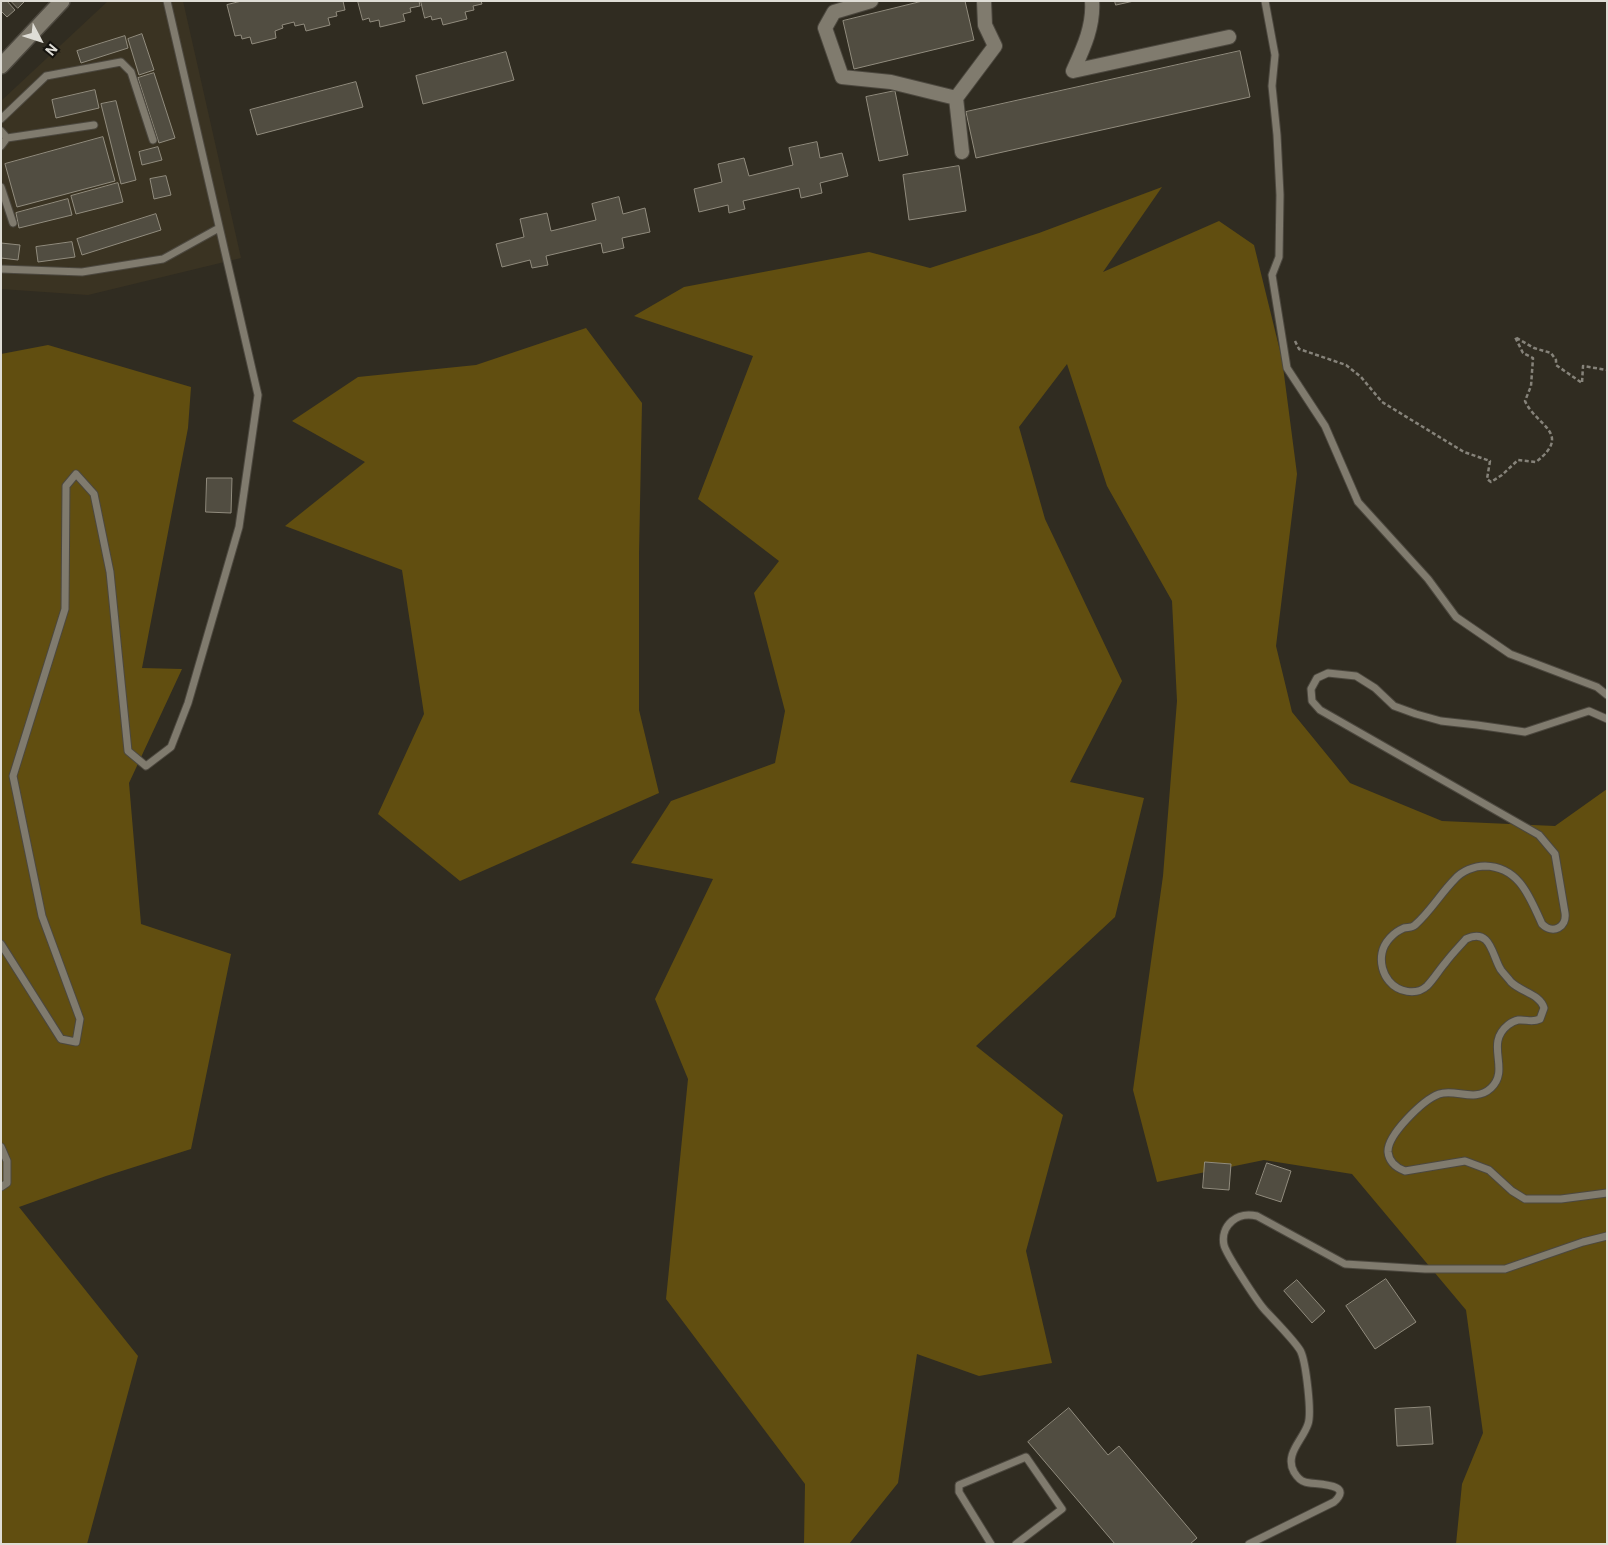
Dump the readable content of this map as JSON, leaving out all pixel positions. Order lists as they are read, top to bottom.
{
  "north": "bottom right"
}
